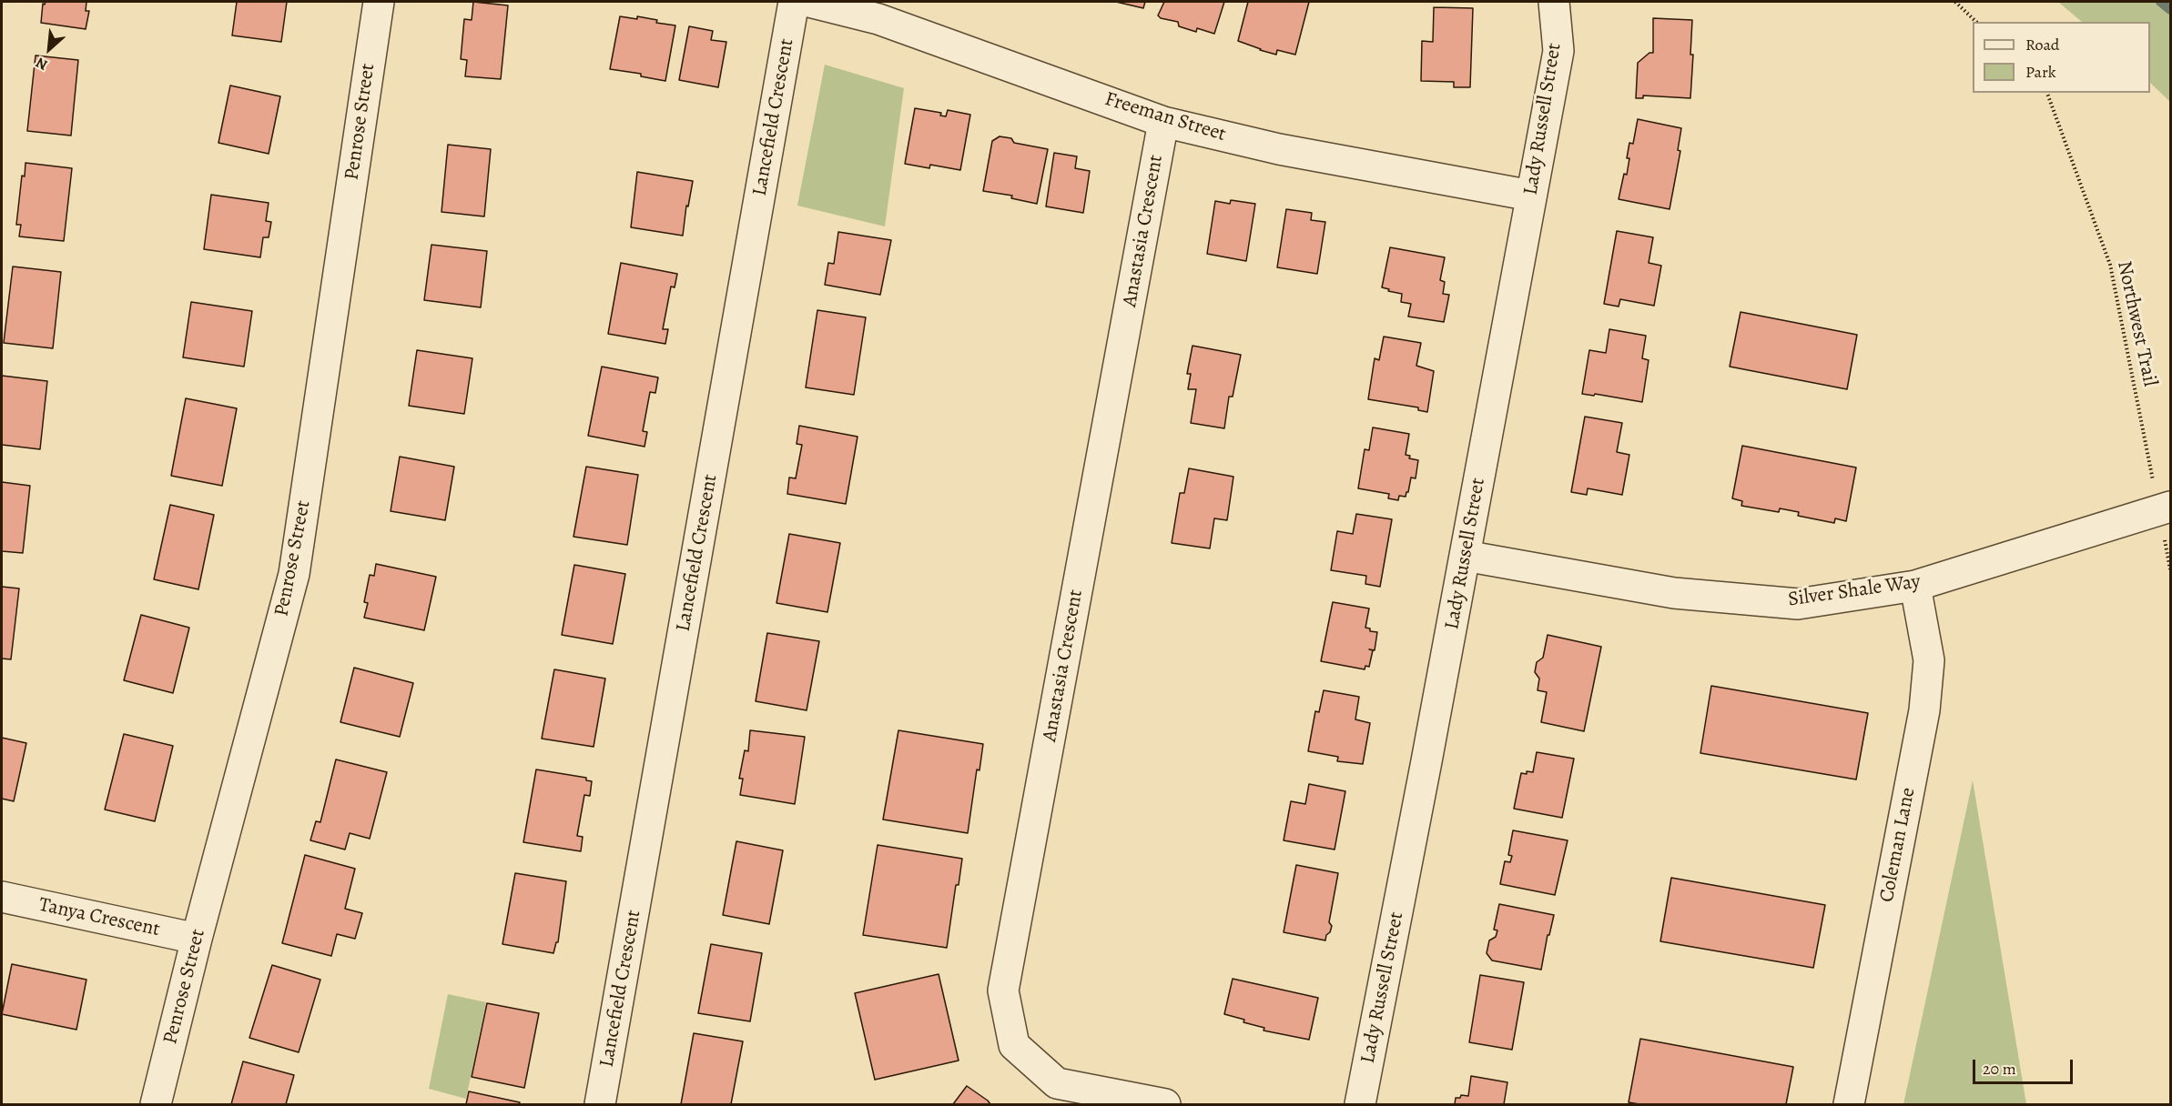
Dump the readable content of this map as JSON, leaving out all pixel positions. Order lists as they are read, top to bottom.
{
  "streets": {
    "street": [
      "Lancefield Crescent",
      "Freeman Street",
      "Lady Russell Street",
      "Penrose Street",
      "Anastasia Crescent",
      "Silver Shale Way",
      "Coleman Lane",
      "Tanya Crescent"
    ],
    "path": ["Northwest Trail"]
  },
  "crossings": [
    ["Freeman Street", "Lady Russell Street"],
    ["Freeman Street", "Anastasia Crescent"],
    ["Lady Russell Street", "Silver Shale Way"],
    ["Penrose Street", "Tanya Crescent"],
    ["Northwest Trail", "Silver Shale Way"],
    ["Silver Shale Way", "Coleman Lane"]
  ],
  "legend": ["Road", "Park"],
  "scale_bar": "20 m",
  "north": "bottom left"
}
